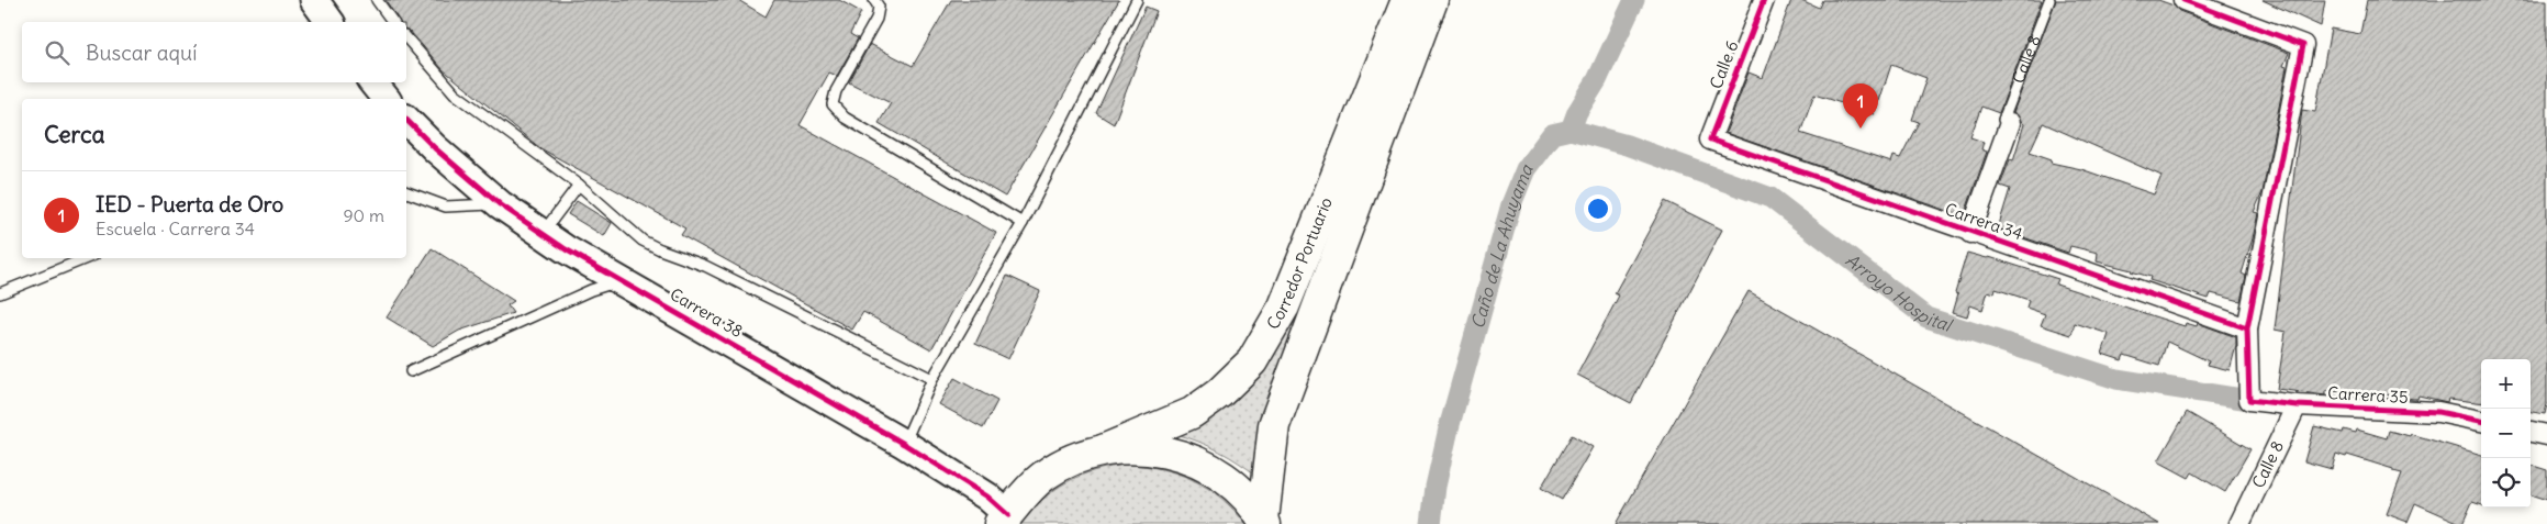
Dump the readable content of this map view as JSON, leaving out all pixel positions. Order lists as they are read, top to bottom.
{
  "streets": {
    "main road": ["Corredor Portuario"],
    "street": [
      "Calle 8",
      "Calle 6",
      "Carrera 34",
      "Carrera 38",
      "Carrera 35"
    ]
  },
  "crossings": [
    ["Calle 8", "Carrera 34"],
    ["Calle 8", "Carrera 35"],
    ["Calle 6", "Carrera 34"],
    ["Carrera 34", "Carrera 35"]
  ],
  "water": ["Caño de La Ahuyama", "Arroyo Hospital"],
  "page": {
    "search": "Buscar aquí",
    "pins": "1",
    "heading": "Cerca",
    "list": [
      {
        "mark": "1",
        "name": "IED - Puerta de Oro",
        "note": "Escuela · Carrera 34",
        "value": "90 m"
      }
    ],
    "map_buttons": ["+", "−"]
  }
}
